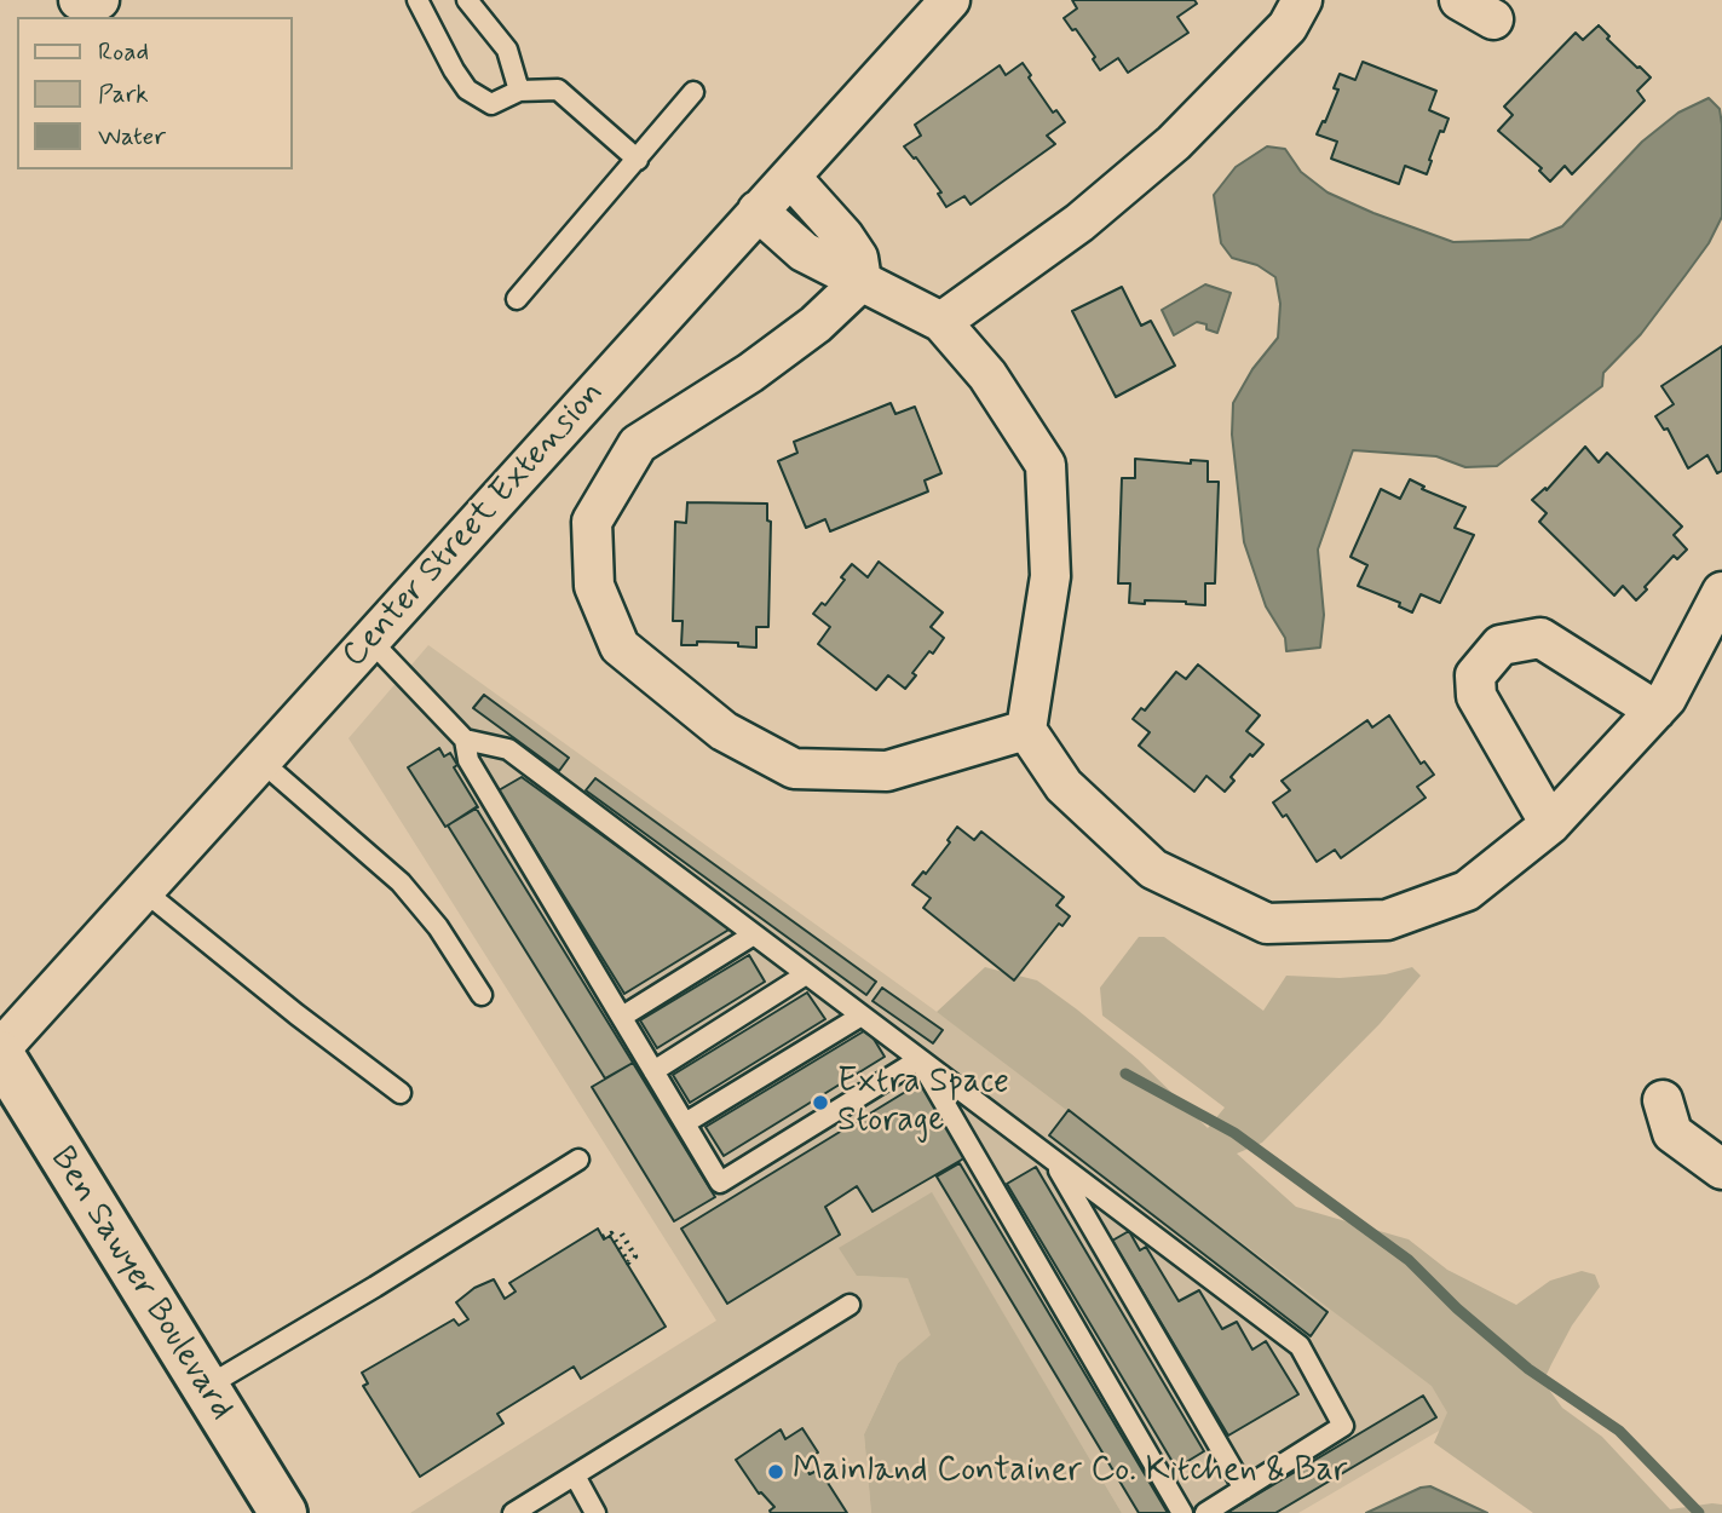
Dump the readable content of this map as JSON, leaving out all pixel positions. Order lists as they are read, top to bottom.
{
  "streets": {
    "main road": ["Ben Sawyer Boulevard"],
    "street": ["Center Street Extension"]
  },
  "crossings": [
    ["Center Street Extension", "Ben Sawyer Boulevard"]
  ],
  "places": ["Extra Space Storage", "Mainland Container Co. Kitchen & Bar"],
  "legend": ["Road", "Park", "Water"]
}
